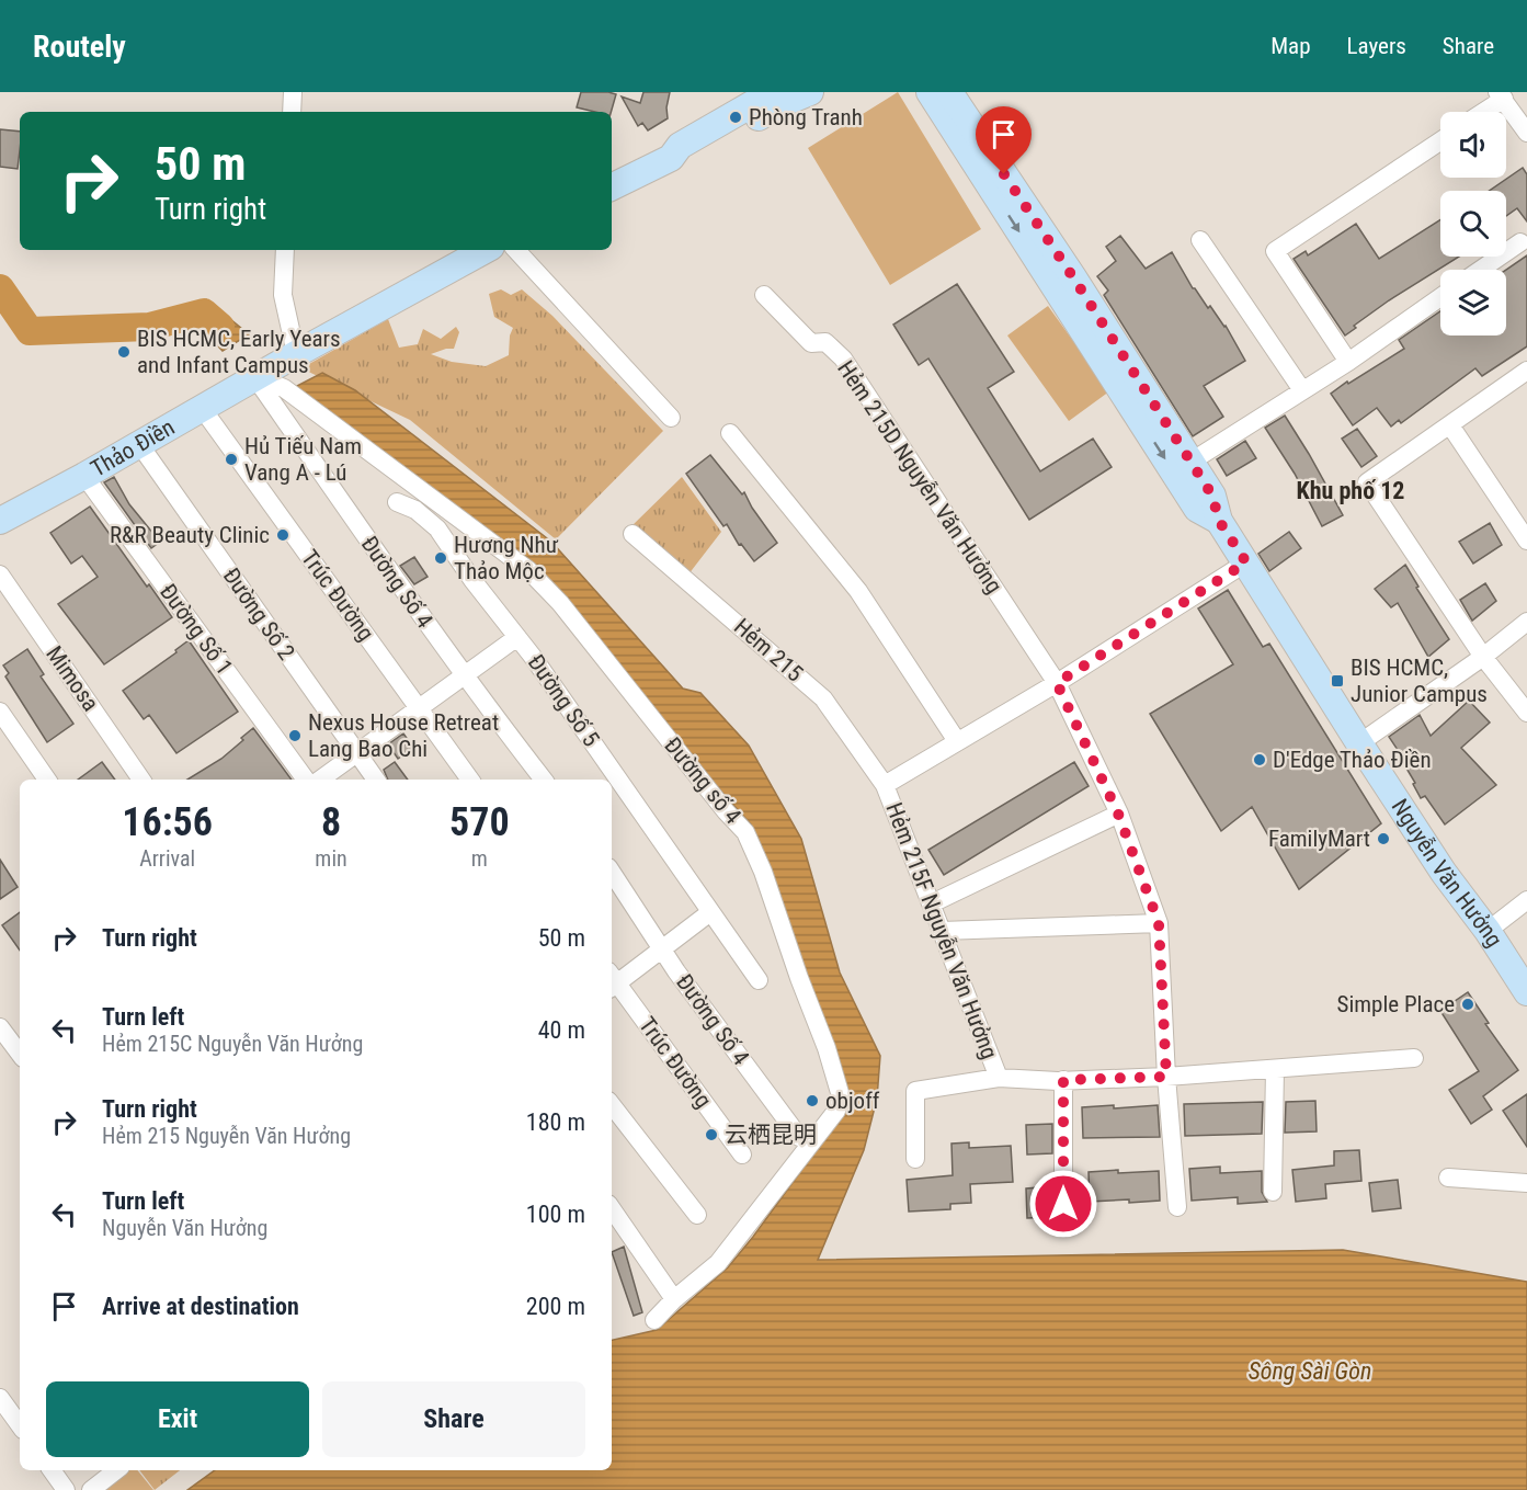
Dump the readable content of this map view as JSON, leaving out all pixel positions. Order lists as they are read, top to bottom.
{
  "streets": {
    "main road": ["Thảo Điền", "Nguyễn Văn Hưởng"],
    "street": [
      "Hẻm 215D Nguyễn Văn Hưởng",
      "Đường Số 4",
      "Trúc Đường",
      "Đường Số 2",
      "Đường Số 1",
      "Hẻm 215",
      "Mimosa",
      "Đường Số 5",
      "Đường số 4",
      "Hẻm 215F Nguyễn Văn Hưởng"
    ]
  },
  "crossings": [
    ["Thảo Điền", "Đường Số 4"],
    ["Thảo Điền", "Trúc Đường"],
    ["Thảo Điền", "Đường Số 2"],
    ["Thảo Điền", "Đường Số 1"],
    ["Thảo Điền", "Đường số 4"],
    ["Đường Số 4", "Đường số 4"],
    ["Hẻm 215", "Hẻm 215F Nguyễn Văn Hưởng"]
  ],
  "districts": ["Khu phố 12"],
  "water": ["Sông Sài Gòn"],
  "places": {
    "other": [
      "Phòng Tranh",
      "BIS HCMC, Early Years and Infant Campus",
      "Hủ Tiếu Nam Vang A - Lú",
      "R&R Beauty Clinic",
      "Hương Như Thảo Mộc",
      "Nexus House Retreat Lang Bao Chi",
      "D'Edge Thảo Điền",
      "FamilyMart",
      "Simple Place",
      "objoff",
      "云栖昆明"
    ],
    "transit": ["BIS HCMC, Junior Campus"]
  },
  "page": {
    "header": "Routely",
    "nav": ["Map", "Layers", "Share"],
    "turn": ["50 m", "Turn right"],
    "eta": [
      "16:56",
      "Arrival",
      "8",
      "min",
      "570",
      "m"
    ],
    "list": [
      {
        "name": "Turn right",
        "value": "50 m"
      },
      {
        "name": "Turn left",
        "note": "Hẻm 215C Nguyễn Văn Hưởng",
        "value": "40 m"
      },
      {
        "name": "Turn right",
        "note": "Hẻm 215 Nguyễn Văn Hưởng",
        "value": "180 m"
      },
      {
        "name": "Turn left",
        "note": "Nguyễn Văn Hưởng",
        "value": "100 m"
      },
      {
        "name": "Arrive at destination",
        "value": "200 m"
      }
    ],
    "buttons": ["Exit", "Share"]
  }
}
